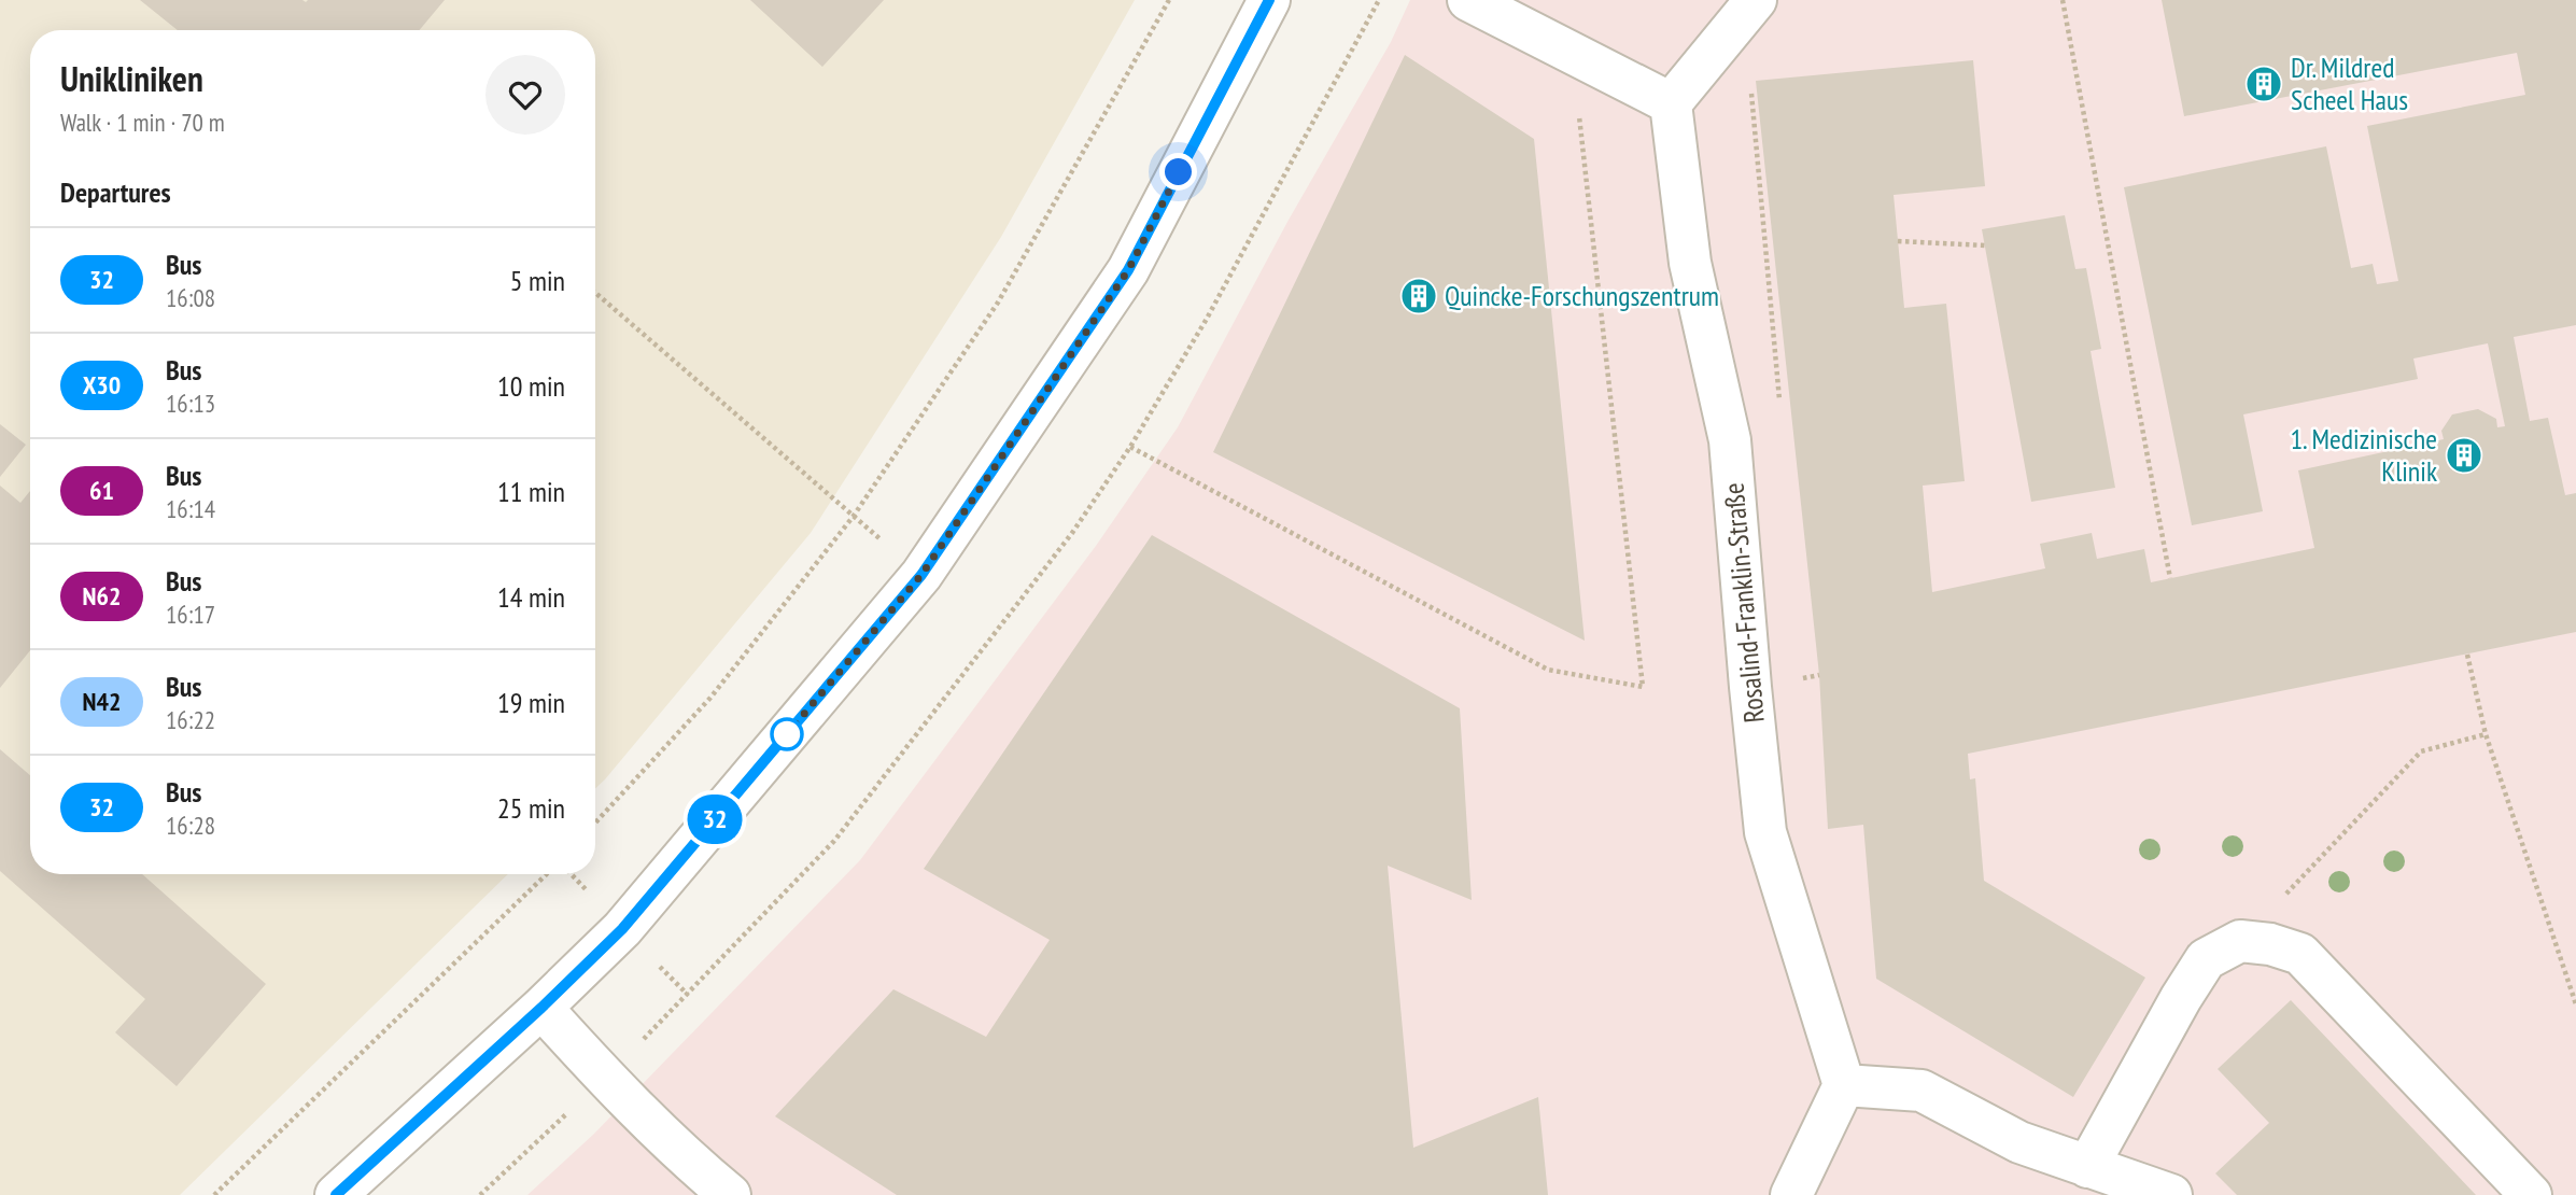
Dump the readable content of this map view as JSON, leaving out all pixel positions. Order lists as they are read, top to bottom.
{
  "streets": {
    "street": ["Rosalind-Franklin-Straße"]
  },
  "places": {
    "building": ["Dr. Mildred Scheel Haus", "Quincke-Forschungszentrum", "1. Medizinische Klinik"]
  },
  "lines": ["bus line 32"],
  "page": {
    "on_map": "32",
    "heading": [
      ["Unikliniken", "Walk · 1 min · 70 m"],
      "Departures"
    ],
    "list": [
      {
        "mark": "32",
        "name": "Bus",
        "note": "16:08",
        "value": "5 min"
      },
      {
        "mark": "X30",
        "name": "Bus",
        "note": "16:13",
        "value": "10 min"
      },
      {
        "mark": "61",
        "name": "Bus",
        "note": "16:14",
        "value": "11 min"
      },
      {
        "mark": "N62",
        "name": "Bus",
        "note": "16:17",
        "value": "14 min"
      },
      {
        "mark": "N42",
        "name": "Bus",
        "note": "16:22",
        "value": "19 min"
      },
      {
        "mark": "32",
        "name": "Bus",
        "note": "16:28",
        "value": "25 min"
      }
    ]
  }
}
